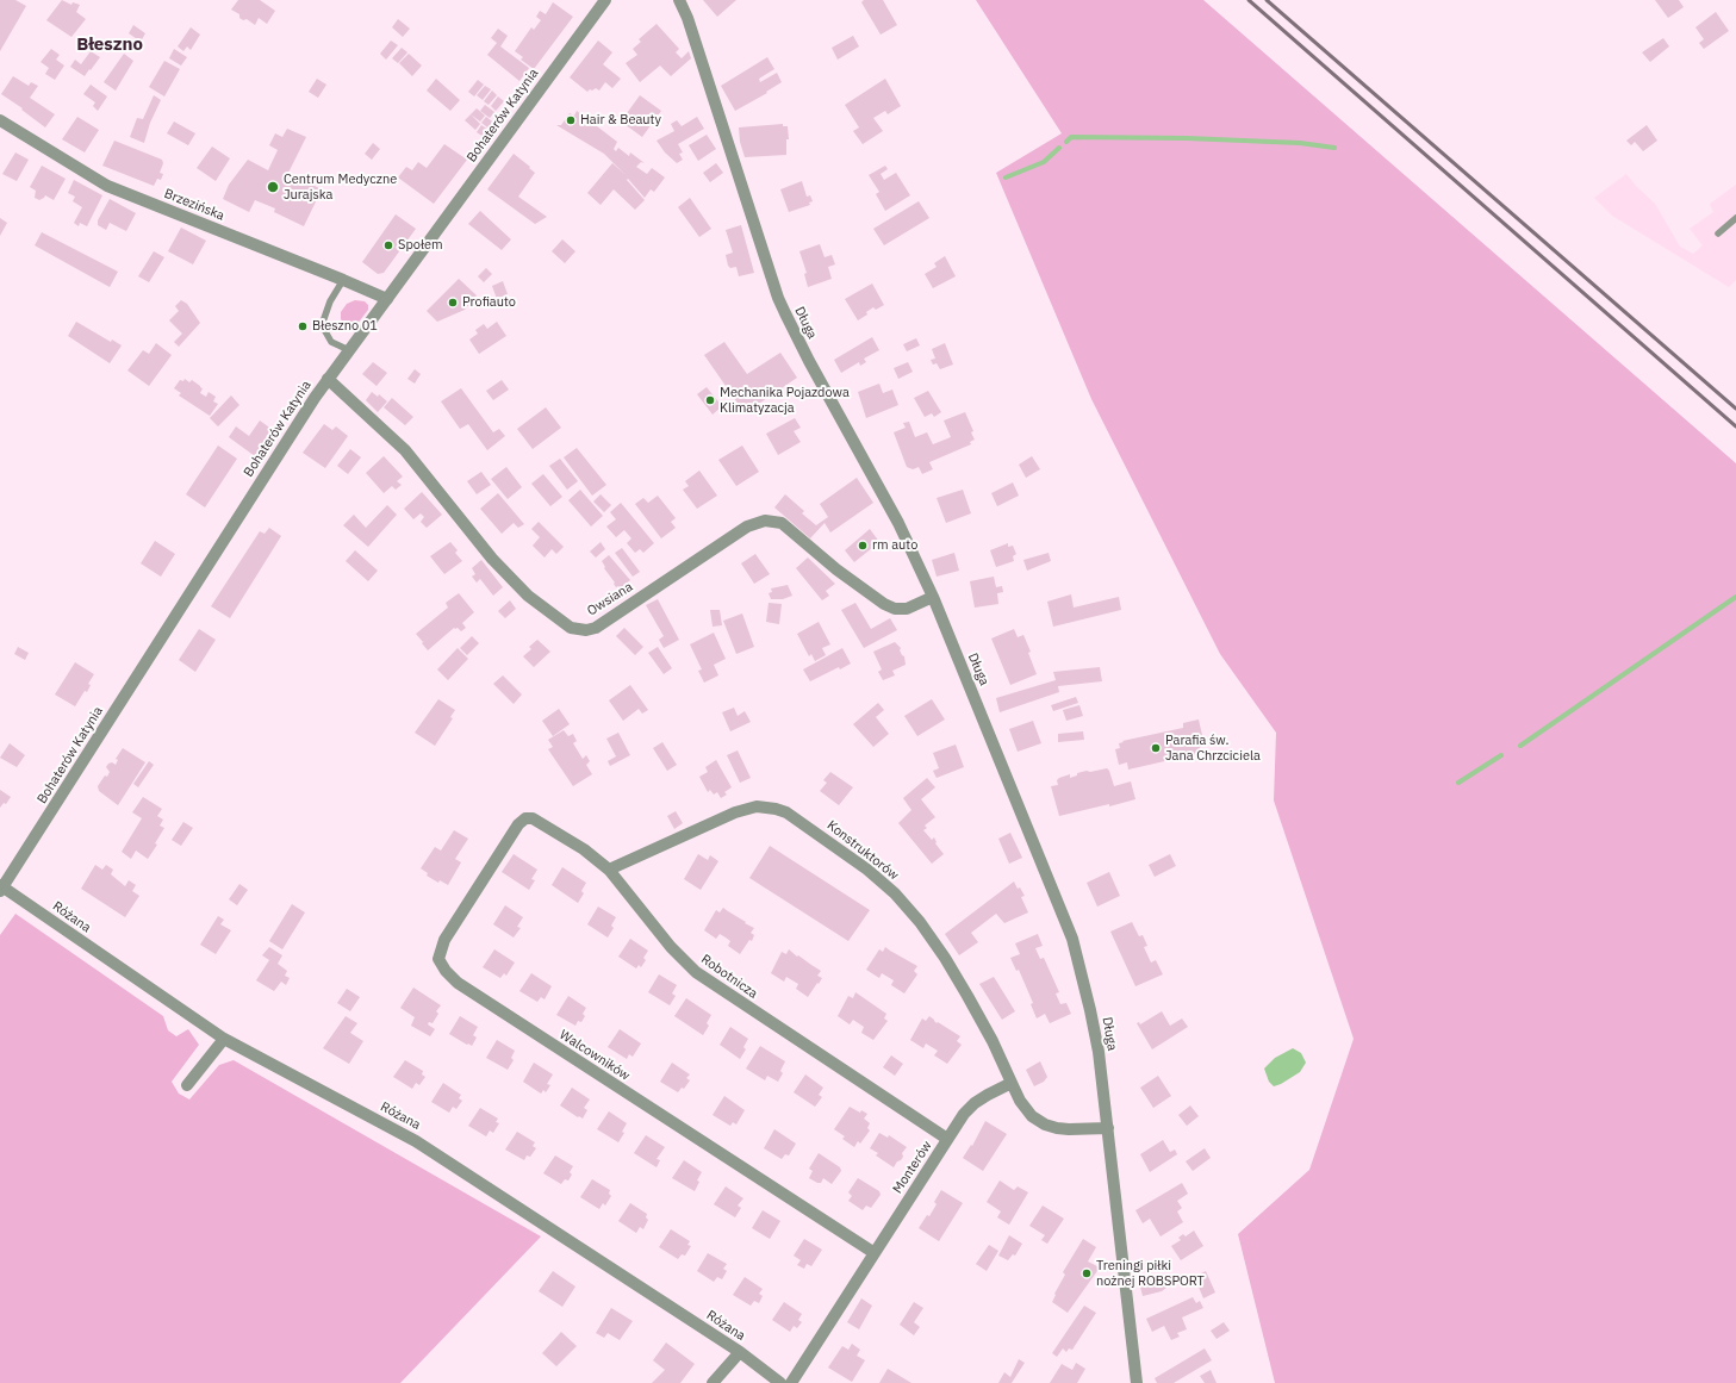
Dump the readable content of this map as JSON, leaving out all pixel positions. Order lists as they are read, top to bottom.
{
  "streets": {
    "street": [
      "Bohaterów Katynia",
      "Brzezińska",
      "Długa",
      "Owsiana",
      "Konstruktorów",
      "Różana",
      "Robotnicza",
      "Walcowników",
      "Monterów"
    ]
  },
  "crossings": [
    ["Bohaterów Katynia", "Brzezińska"],
    ["Bohaterów Katynia", "Owsiana"],
    ["Bohaterów Katynia", "Różana"],
    ["Długa", "Owsiana"],
    ["Konstruktorów", "Robotnicza"],
    ["Konstruktorów", "Monterów"],
    ["Robotnicza", "Walcowników"],
    ["Robotnicza", "Monterów"],
    ["Walcowników", "Monterów"]
  ],
  "districts": ["Błeszno"],
  "places": [
    "Hair & Beauty",
    "Centrum Medyczne Jurajska",
    "Społem",
    "Profiauto",
    "Błeszno 01",
    "Mechanika Pojazdowa Klimatyzacja",
    "rm auto",
    "Parafia św. Jana Chrzciciela",
    "Treningi piłki nożnej ROBSPORT"
  ]
}
